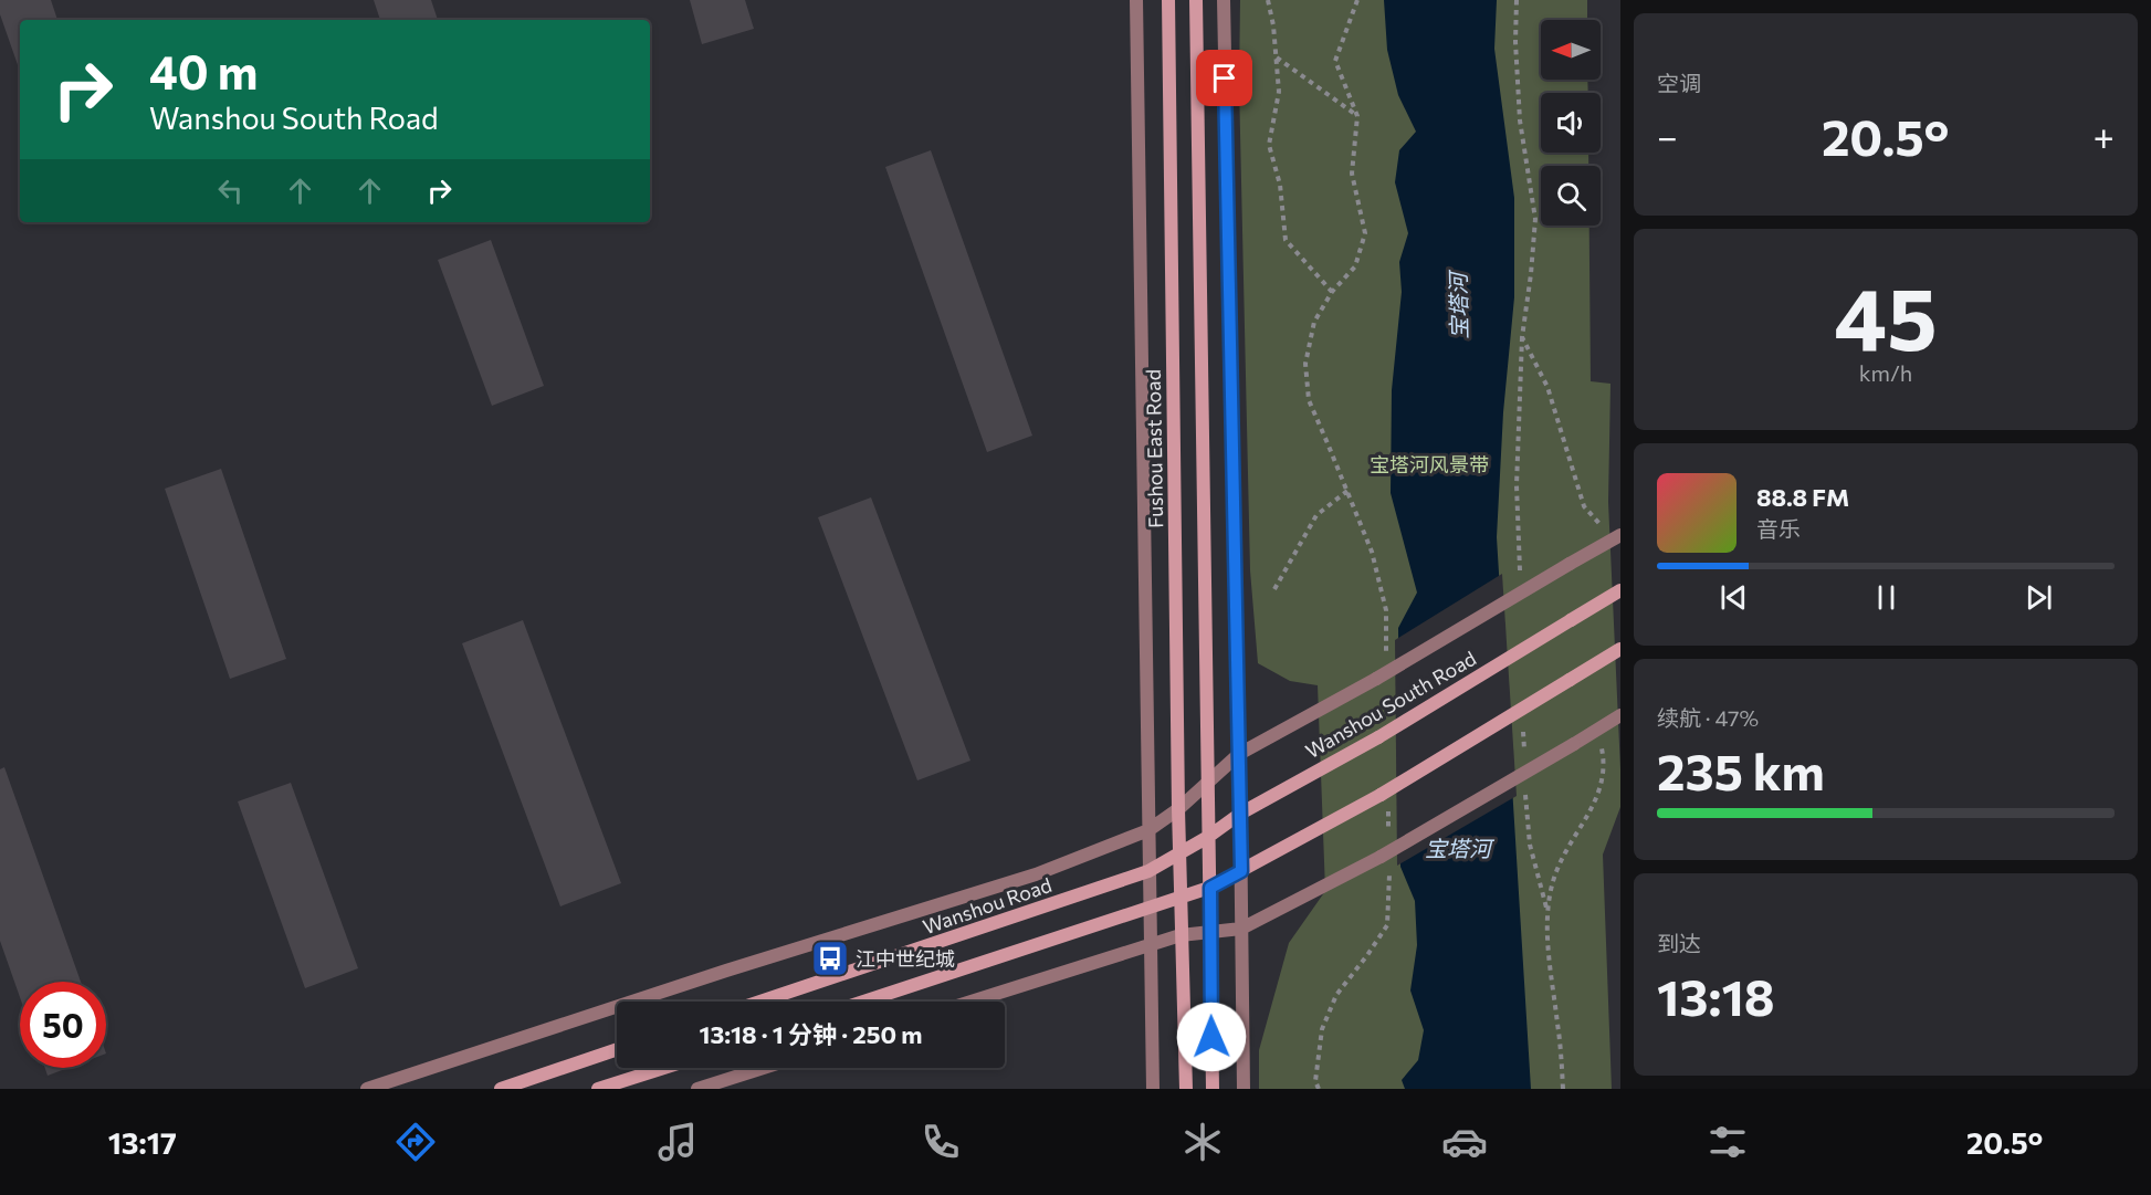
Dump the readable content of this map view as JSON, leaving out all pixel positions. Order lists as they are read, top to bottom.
{
  "streets": {
    "main road": ["Fushou East Road", "Wanshou South Road", "Wanshou Road"]
  },
  "crossings": [
    ["Fushou East Road", "Wanshou South Road"],
    ["Fushou East Road", "Wanshou Road"],
    ["Wanshou South Road", "Wanshou Road"]
  ],
  "water": ["宝塔河"],
  "parks": ["宝塔河风景带"],
  "places": {
    "bus stop": ["江中世纪城"]
  },
  "north": "left",
  "page": {
    "tile": [
      "空调",
      ["45", "km/h"],
      ["续航 · 47%", "235 km"],
      ["到达", "13:18"]
    ],
    "turn": ["40 m", "Wanshou South Road"],
    "heat": ["−", "20.5°", "+"],
    "song": ["88.8 FM", "音乐"],
    "limit": "50",
    "trip": "13:18 · 1 分钟 · 250 m",
    "tabs": ["13:17", "20.5°"]
  }
}
